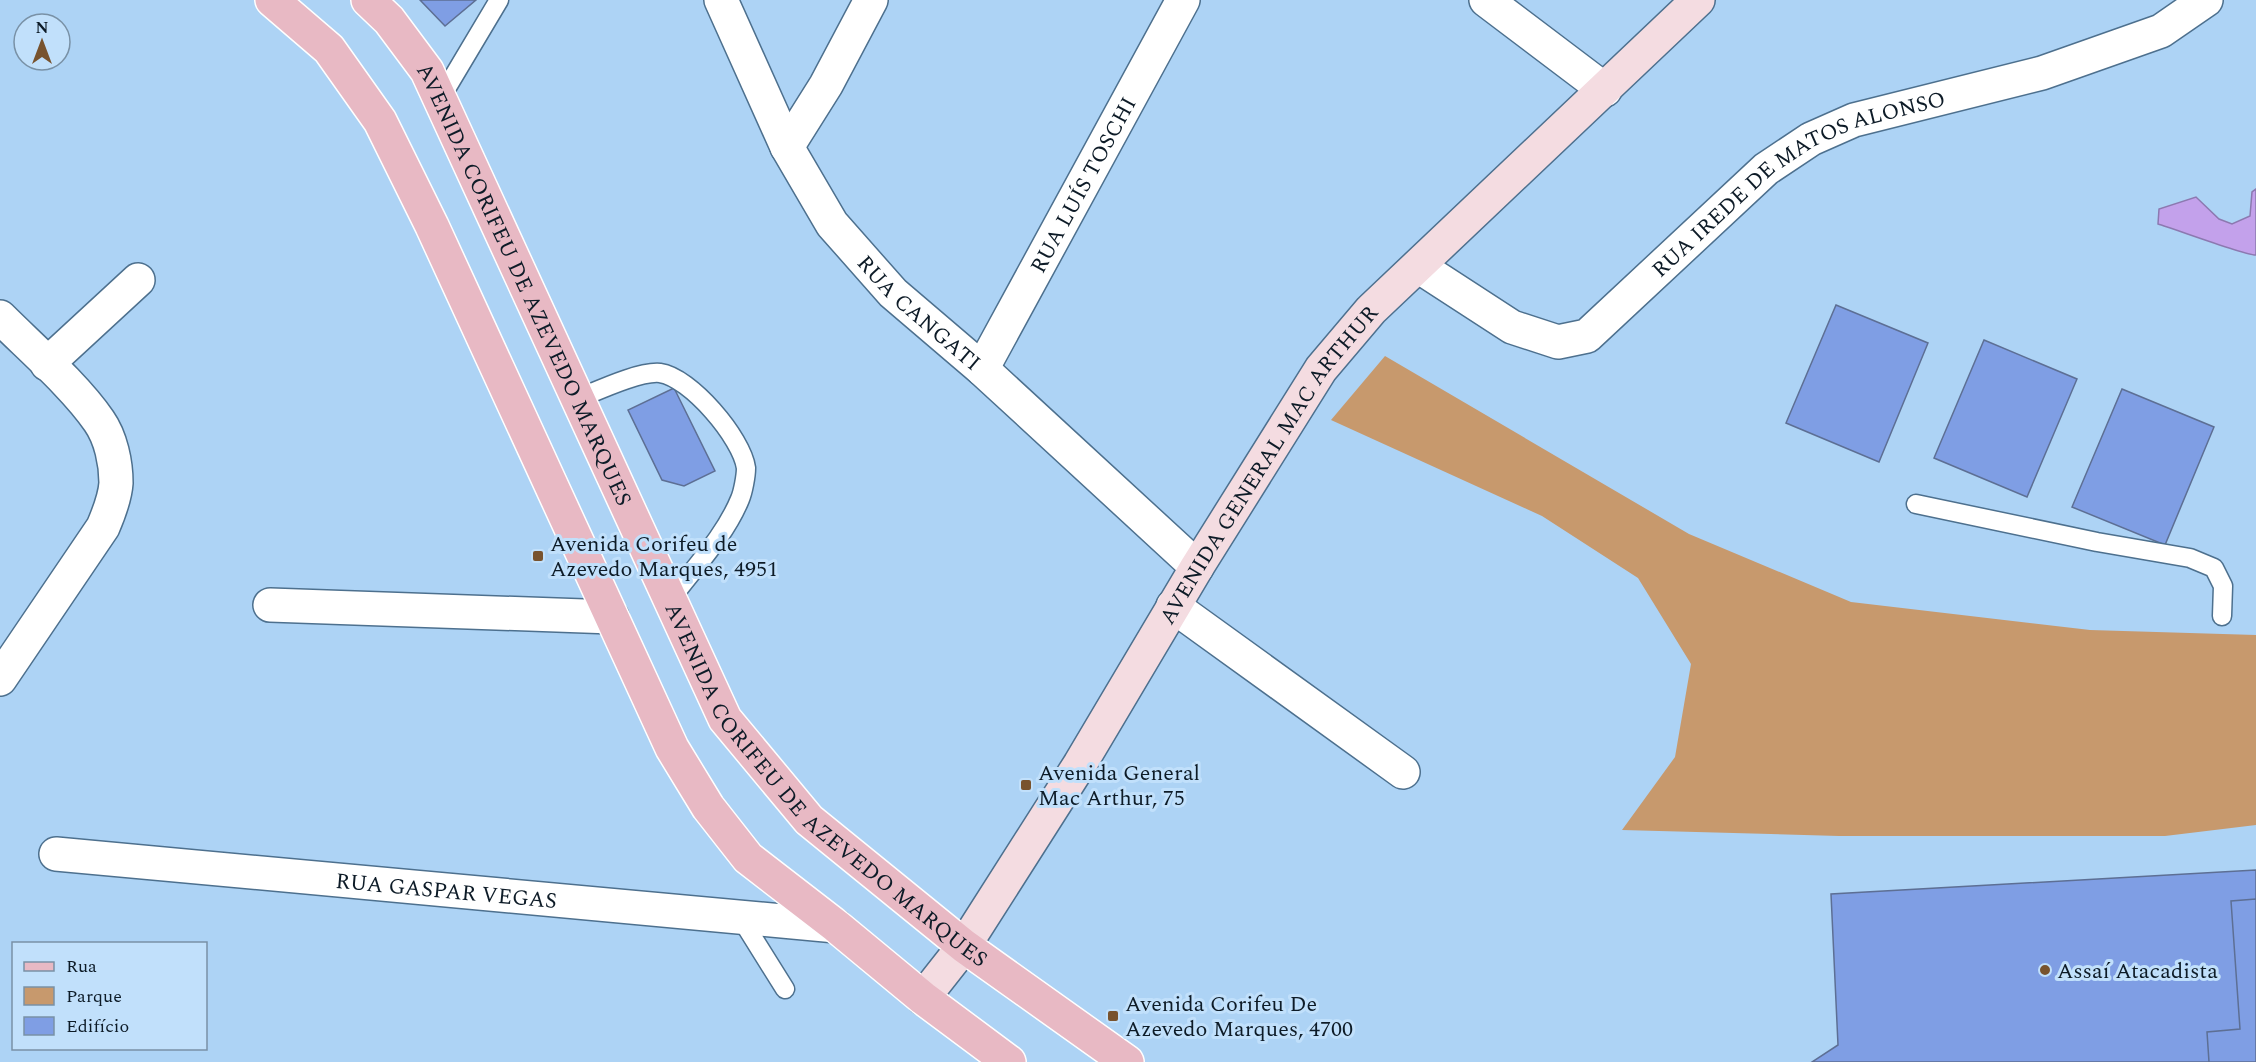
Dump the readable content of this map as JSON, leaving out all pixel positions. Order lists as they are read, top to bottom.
{
  "streets": {
    "main road": ["AVENIDA CORIFEU DE AZEVEDO MARQUES"],
    "street": [
      "RUA LUÍS TOSCHI",
      "RUA IREDE DE MATOS ALONSO",
      "RUA CANGATI",
      "AVENIDA GENERAL MAC ARTHUR",
      "RUA GASPAR VEGAS"
    ]
  },
  "crossings": [
    ["RUA LUÍS TOSCHI", "RUA CANGATI"],
    ["RUA IREDE DE MATOS ALONSO", "AVENIDA GENERAL MAC ARTHUR"],
    ["AVENIDA CORIFEU DE AZEVEDO MARQUES", "AVENIDA GENERAL MAC ARTHUR"],
    ["RUA CANGATI", "AVENIDA GENERAL MAC ARTHUR"]
  ],
  "places": {
    "transit": ["Avenida Corifeu de Azevedo Marques, 4951", "Avenida General Mac Arthur, 75", "Avenida Corifeu De Azevedo Marques, 4700"],
    "other": ["Assaí Atacadista"]
  },
  "legend": ["Rua", "Parque", "Edifício"],
  "north": "top"
}
